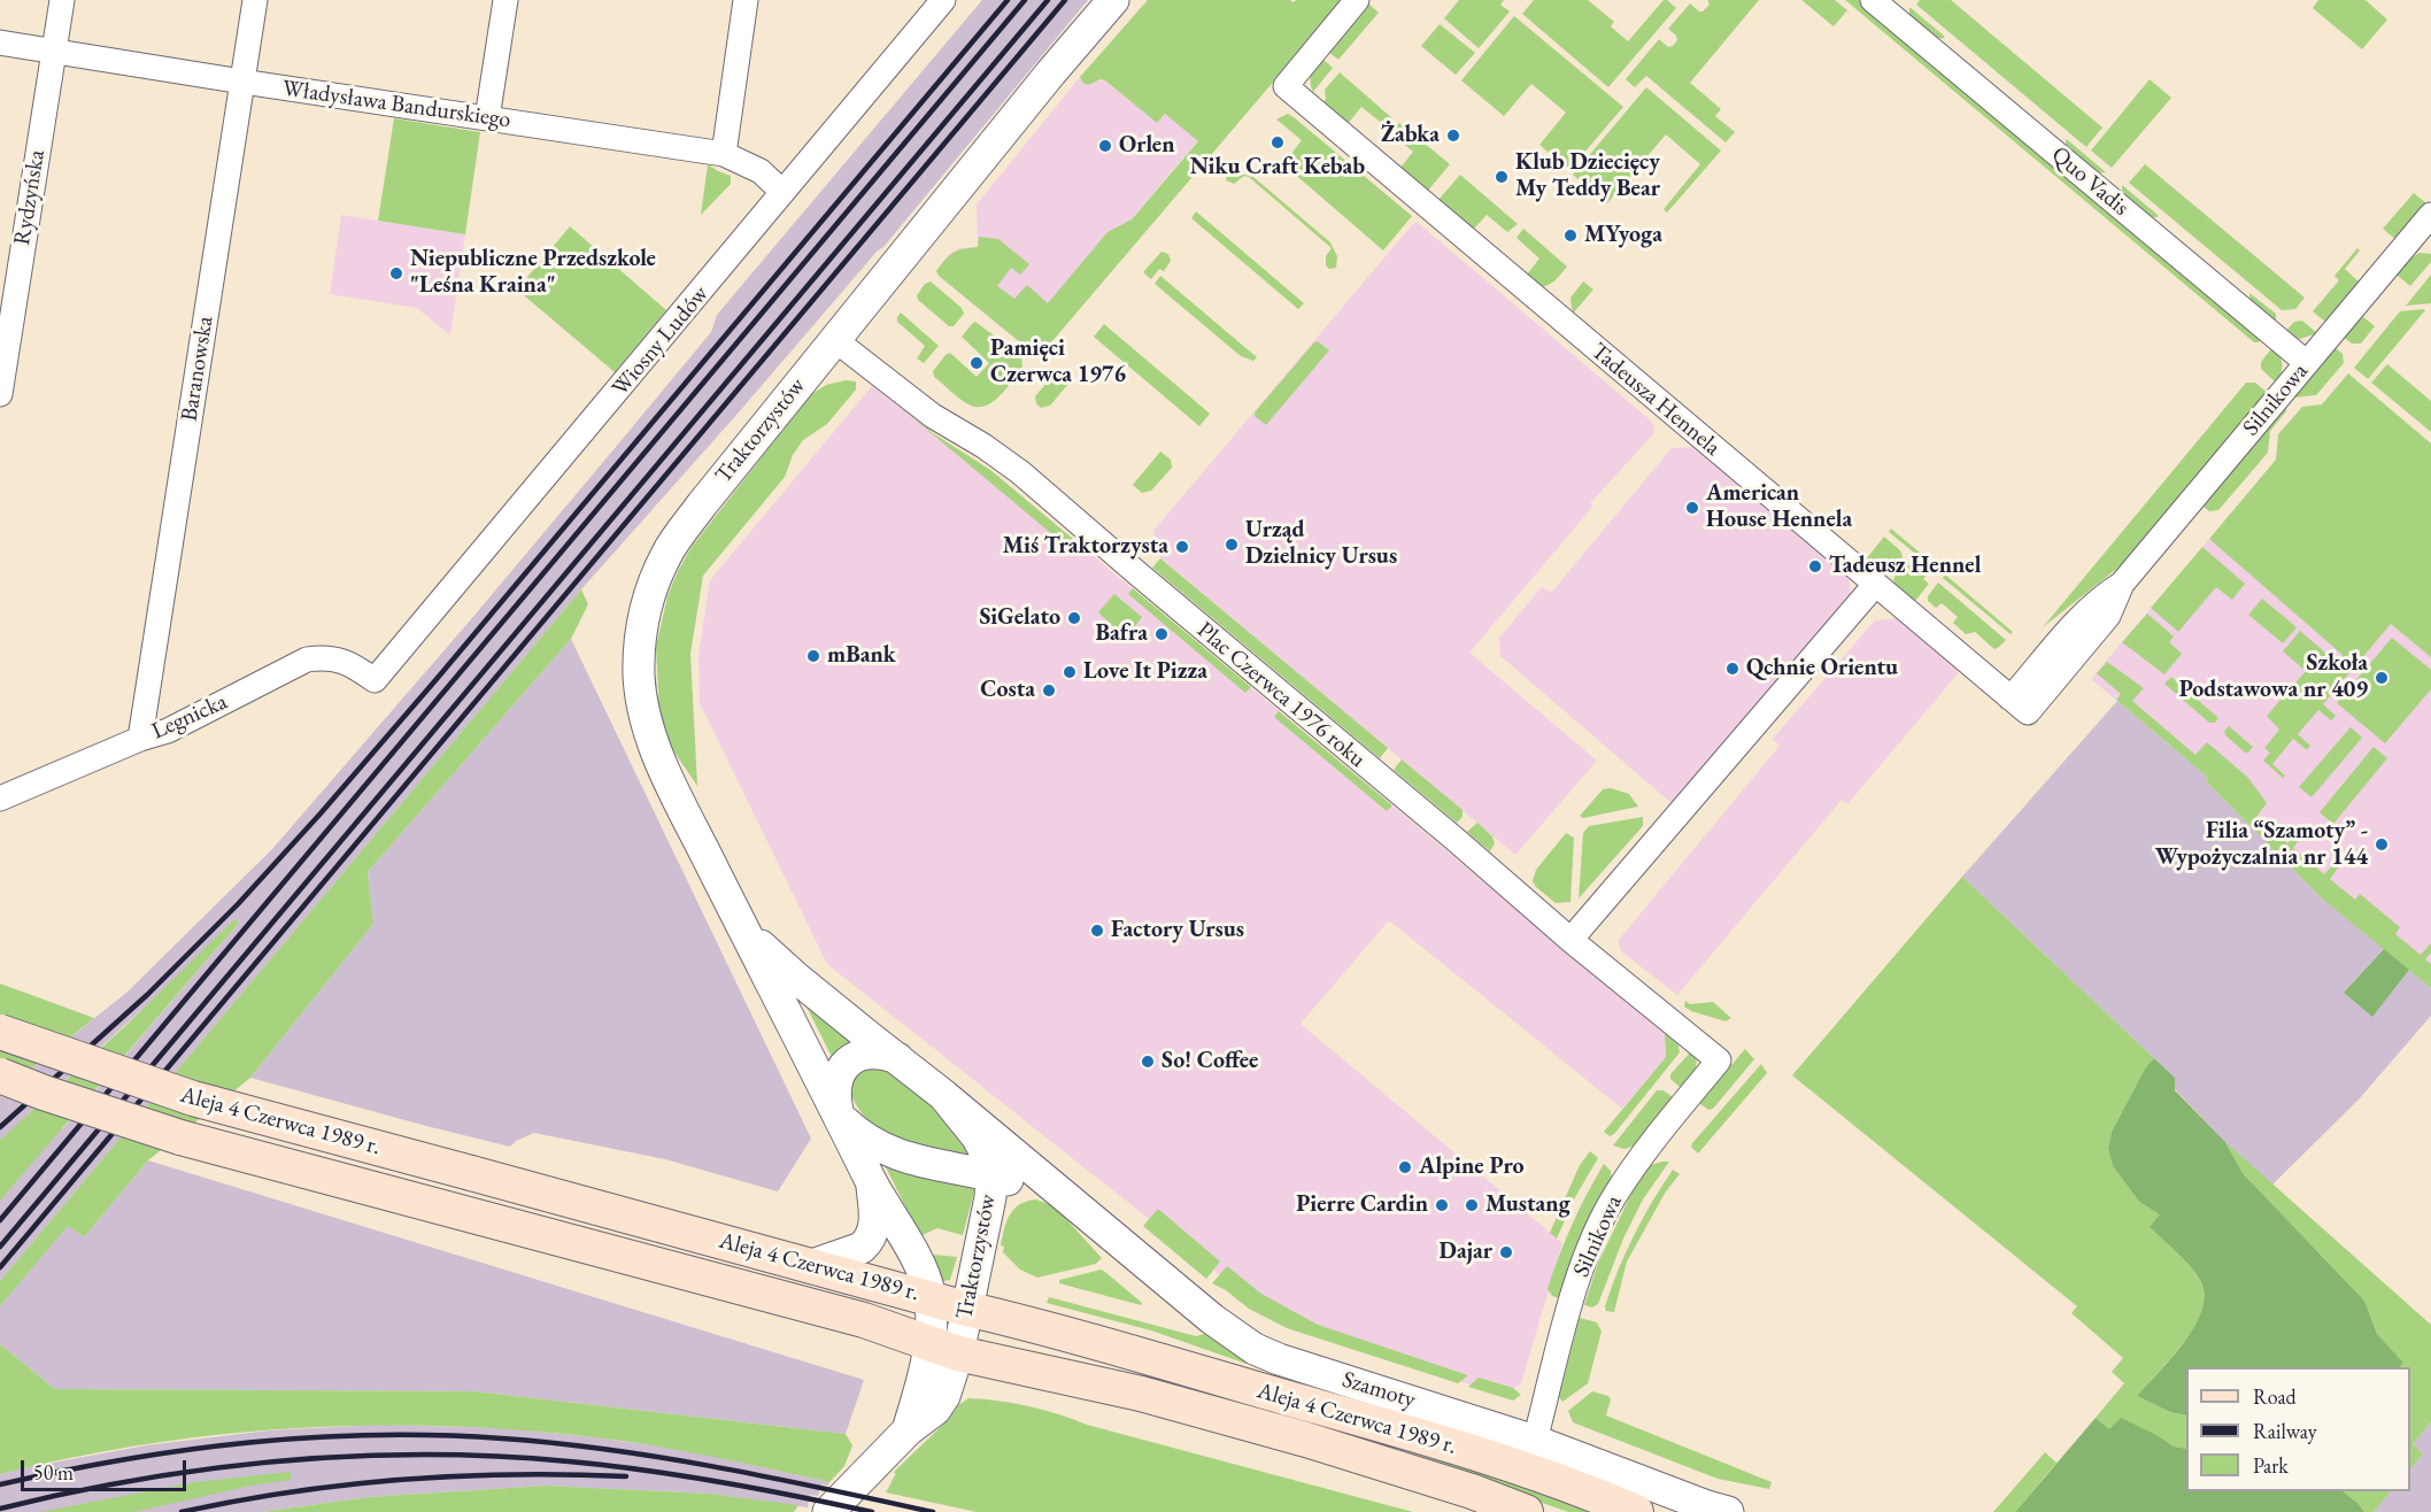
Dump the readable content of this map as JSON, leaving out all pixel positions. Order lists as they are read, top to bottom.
{
  "streets": {
    "main road": ["Aleja 4 Czerwca 1989 r."],
    "street": [
      "Władysława Bandurskiego",
      "Quo Vadis",
      "Rydzyńska",
      "Wiosny Ludów",
      "Baranowska",
      "Tadeusza Hennela",
      "Silnikowa",
      "Traktorzystów",
      "Plac Czerwca 1976 roku",
      "Legnicka",
      "Szamoty"
    ]
  },
  "crossings": [
    ["Władysława Bandurskiego", "Rydzyńska"],
    ["Władysława Bandurskiego", "Wiosny Ludów"],
    ["Władysława Bandurskiego", "Baranowska"],
    ["Quo Vadis", "Silnikowa"],
    ["Wiosny Ludów", "Legnicka"],
    ["Baranowska", "Legnicka"],
    ["Tadeusza Hennela", "Silnikowa"],
    ["Silnikowa", "Plac Czerwca 1976 roku"],
    ["Silnikowa", "Szamoty"],
    ["Traktorzystów", "Plac Czerwca 1976 roku"],
    ["Traktorzystów", "Aleja 4 Czerwca 1989 r."],
    ["Traktorzystów", "Szamoty"]
  ],
  "places": [
    "Żabka",
    "Niku Craft Kebab",
    "Orlen",
    "Klub Dziecięcy My Teddy Bear",
    "MYyoga",
    "Niepubliczne Przedszkole \"Leśna Kraina\"",
    "Pamięci Czerwca 1976",
    "American House Hennela",
    "Urząd Dzielnicy Ursus",
    "Miś Traktorzysta",
    "Tadeusz Hennel",
    "SiGelato",
    "Bafra",
    "mBank",
    "Qchnie Orientu",
    "Love It Pizza",
    "Szkoła Podstawowa nr 409",
    "Costa",
    "Filia “Szamoty” - Wypożyczalnia nr 144",
    "Factory Ursus",
    "So! Coffee",
    "Alpine Pro",
    "Pierre Cardin",
    "Mustang",
    "Dajar"
  ],
  "legend": ["Road", "Railway", "Park"],
  "scale_bar": "50 m"
}
